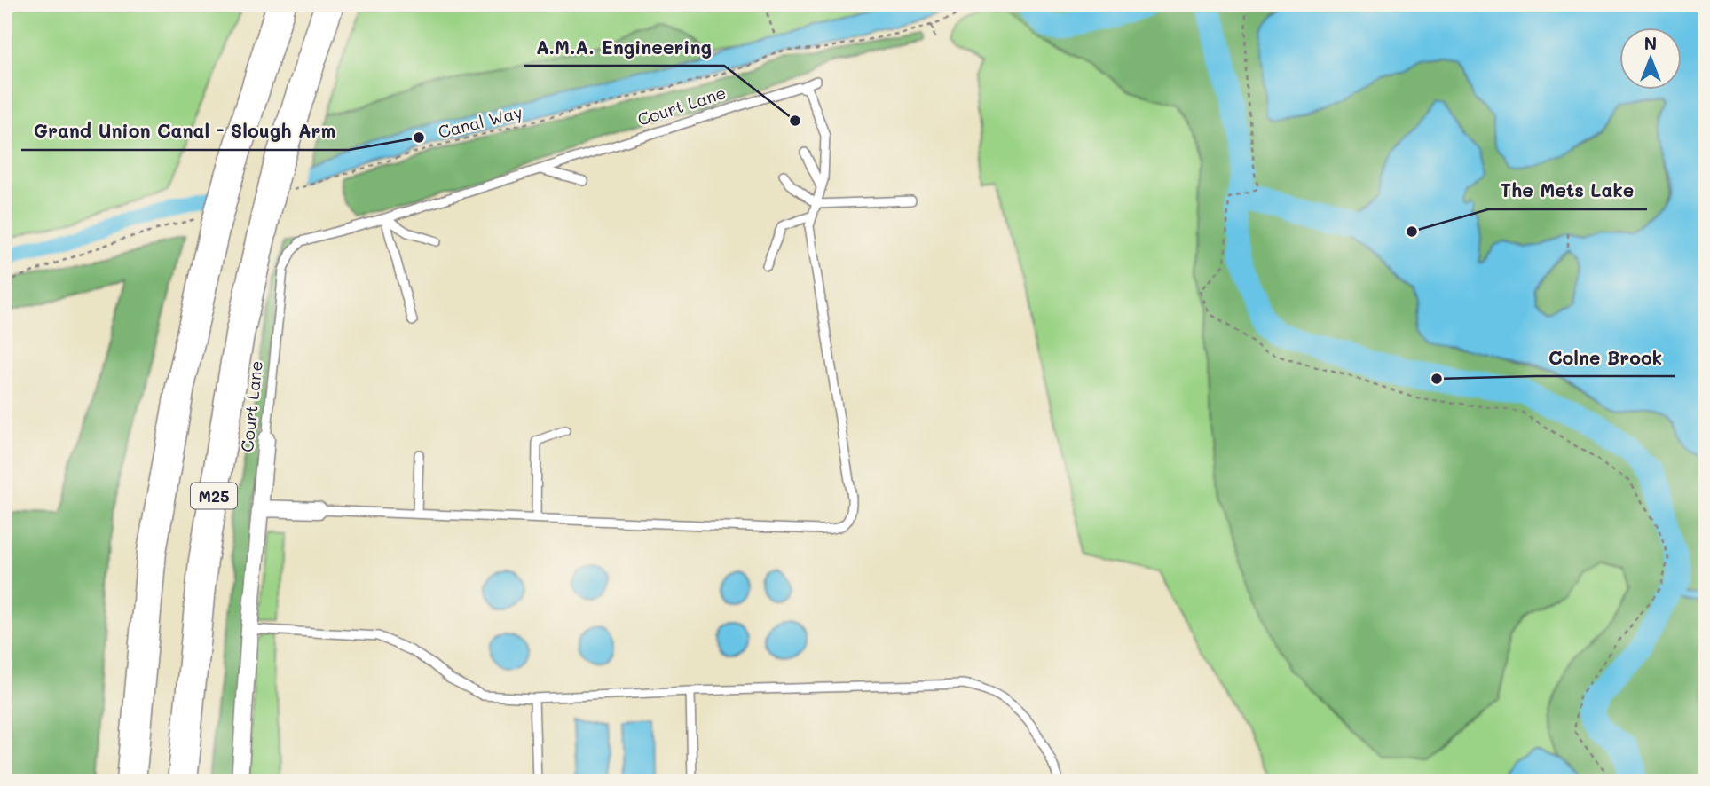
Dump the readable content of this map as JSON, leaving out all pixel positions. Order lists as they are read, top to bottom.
{
  "streets": {
    "highway": ["M25"],
    "street": ["Court Lane"],
    "path": ["Canal Way"]
  },
  "crossings": [
    ["Canal Way", "M25"]
  ],
  "places": [
    "A.M.A. Engineering",
    "Grand Union Canal - Slough Arm",
    "The Mets Lake",
    "Colne Brook"
  ],
  "north": "top"
}
